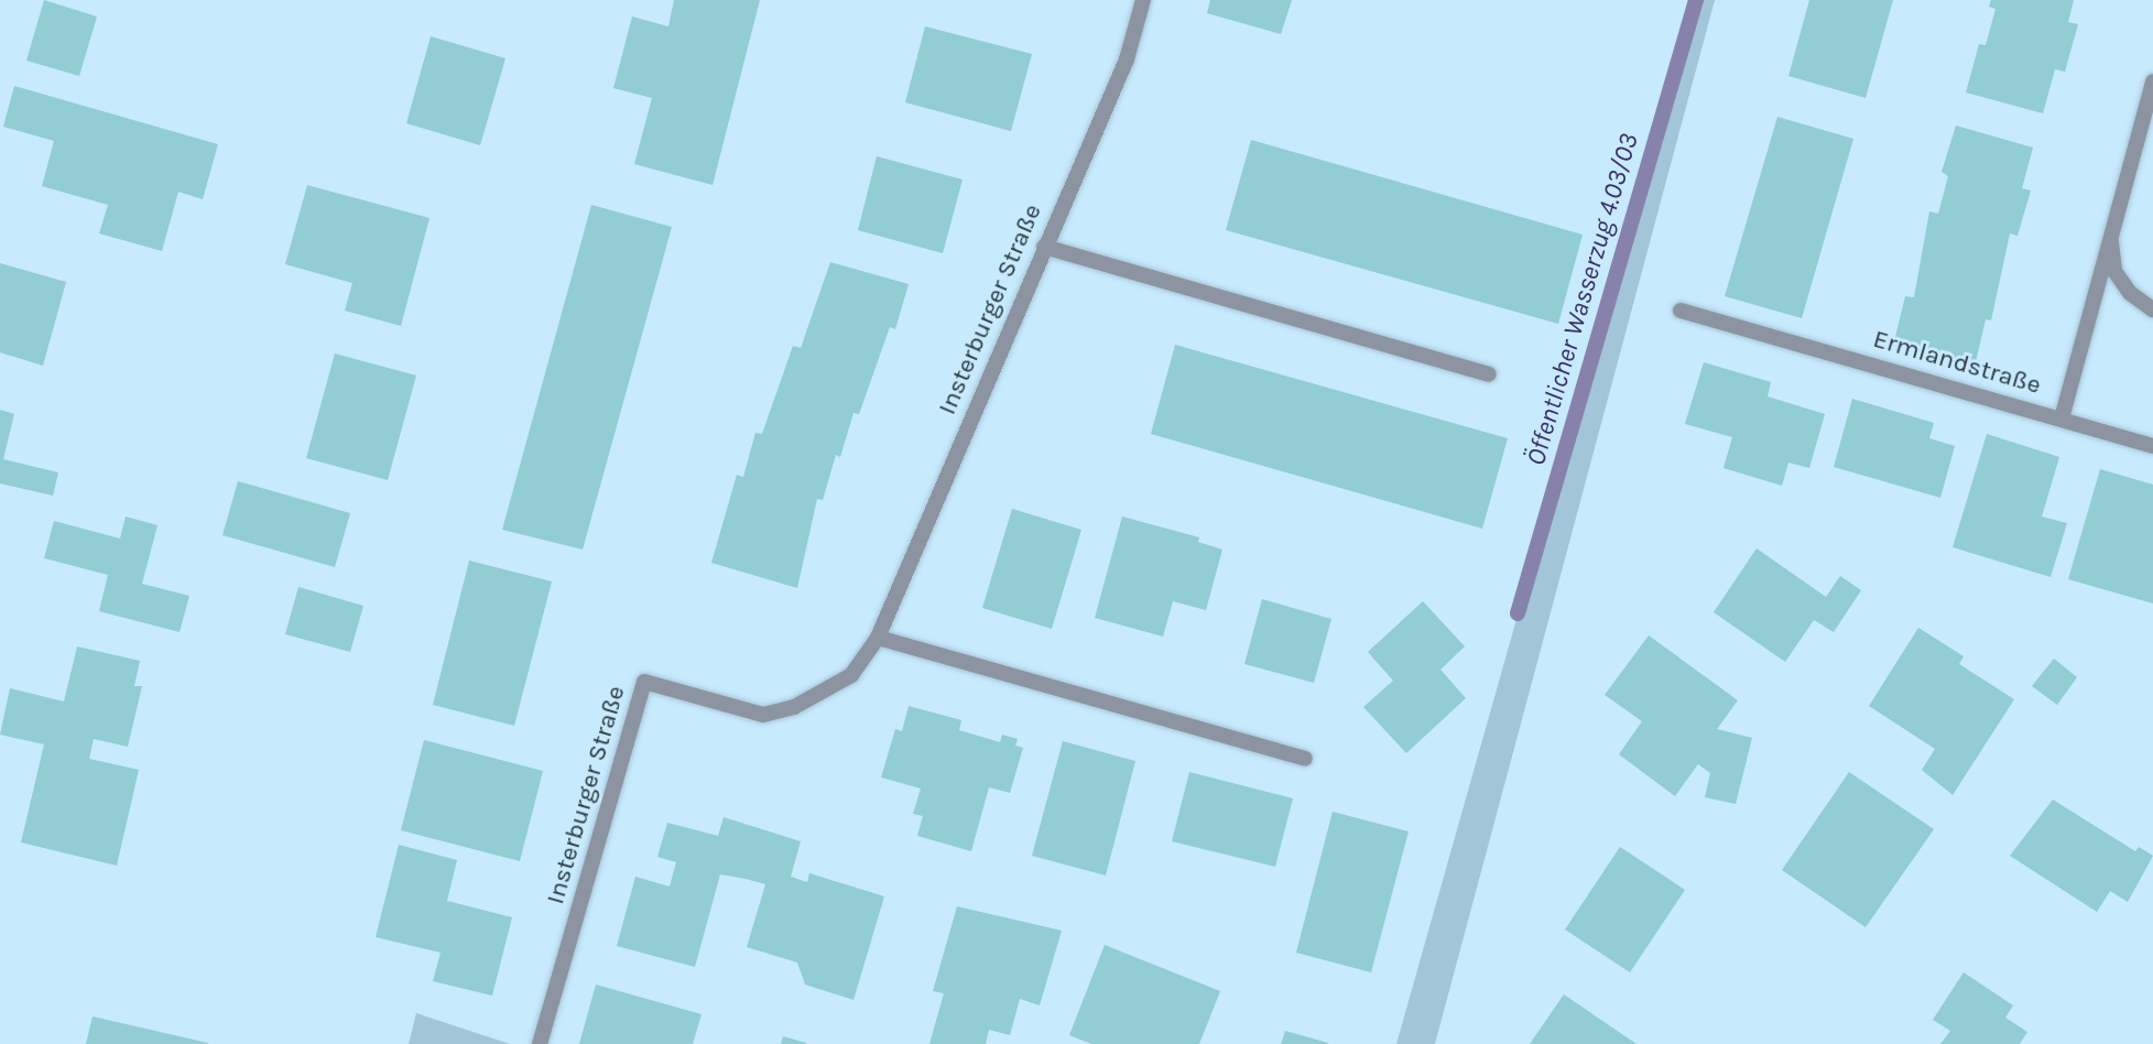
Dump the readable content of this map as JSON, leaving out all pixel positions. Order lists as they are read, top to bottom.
{
  "streets": {
    "street": ["Insterburger Straße", "Ermlandstraße"]
  },
  "water": ["Öffentlicher Wasserzug 4.03/03"]
}
